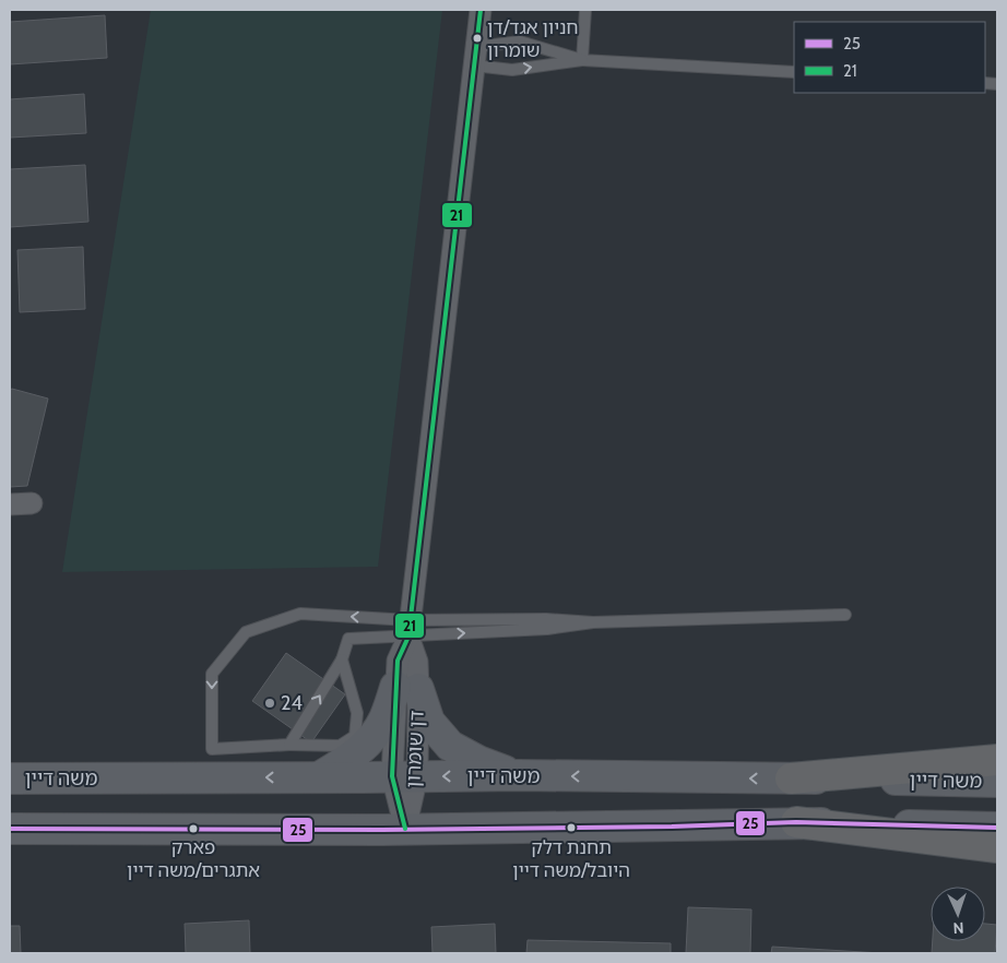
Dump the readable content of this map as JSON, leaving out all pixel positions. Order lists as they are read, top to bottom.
{
  "streets": {
    "main road": ["משה דיין"],
    "street": ["דן שומרון"]
  },
  "crossings": [
    ["דן שומרון", "משה דיין"]
  ],
  "places": [
    "חניון אגד/דן שומרון",
    "24",
    "תחנת דלק היובל/משה דיין",
    "פארק אתגרים/משה דיין"
  ],
  "lines": ["transit line 21", "transit line 25"],
  "legend": ["25", "21"],
  "north": "bottom"
}
